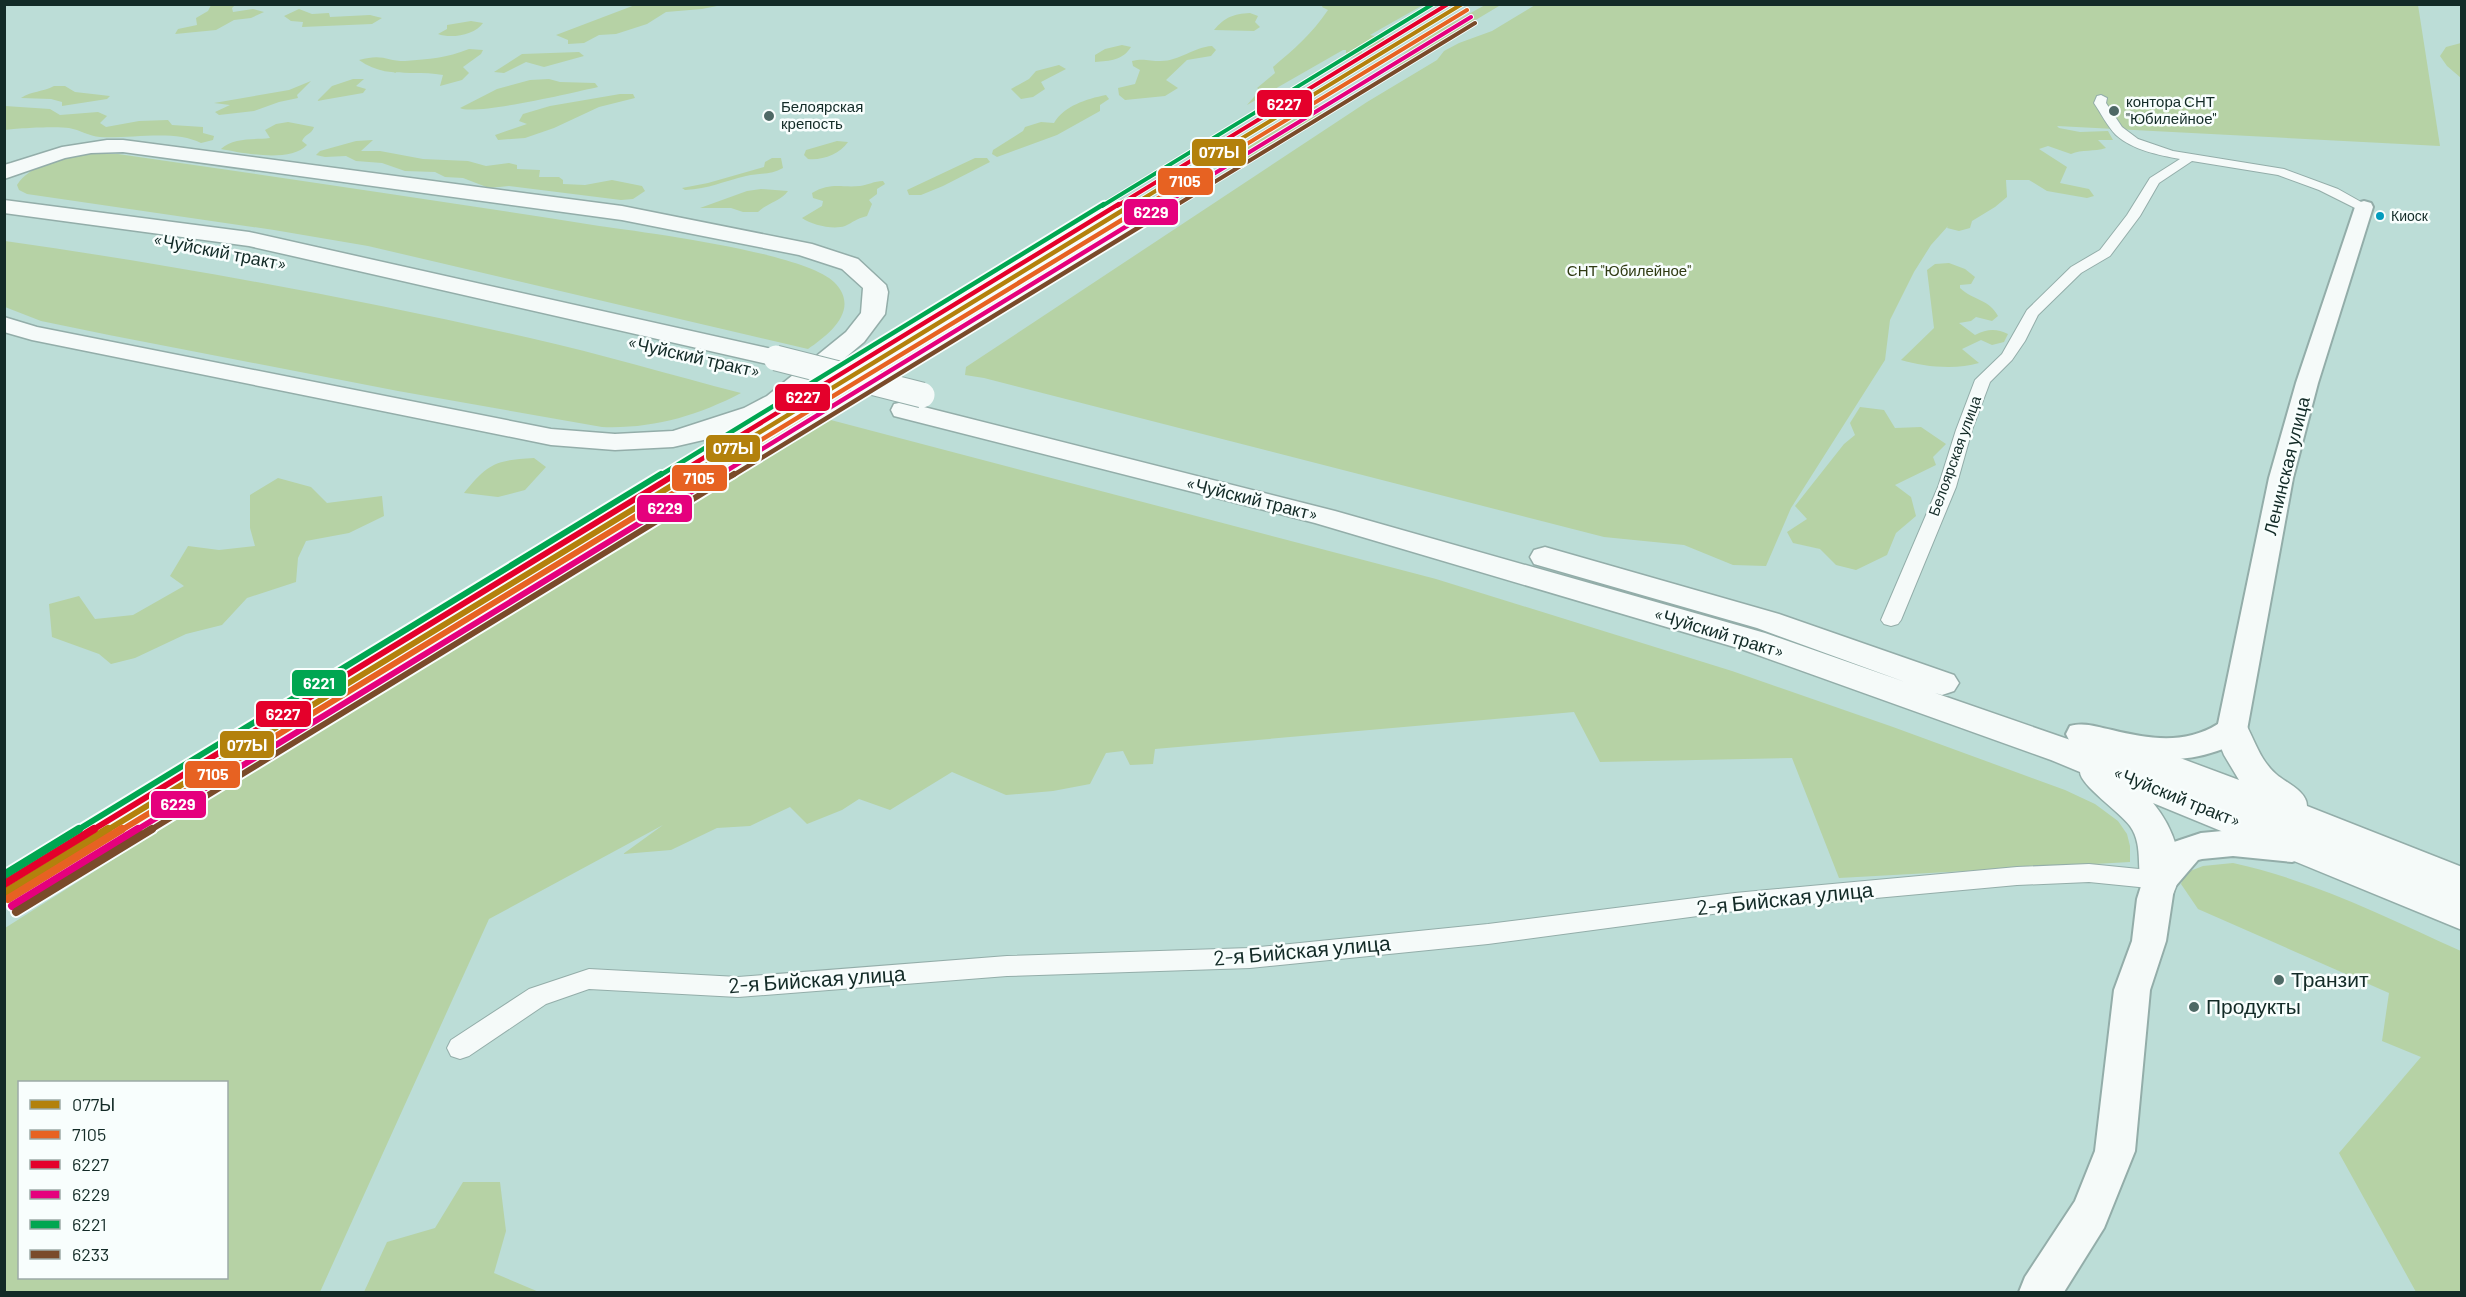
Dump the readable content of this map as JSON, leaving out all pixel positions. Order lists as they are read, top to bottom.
{
  "streets": {
    "highway": ["«Чуйский тракт»"],
    "street": ["Белоярская улица", "Ленинская улица", "2-я Бийская улица"]
  },
  "parks": ["СНТ \"Юбилейное\""],
  "places": [
    "контора СНТ \"Юбилейное\"",
    "Белоярская крепость",
    "Киоск",
    "Транзит",
    "Продукты"
  ],
  "lines": [
    "transit line 077Ы",
    "transit line 6227",
    "transit line 6221",
    "transit line 7105",
    "transit line 6229",
    "transit line 6233"
  ],
  "legend": [
    "077Ы",
    "7105",
    "6227",
    "6229",
    "6221",
    "6233"
  ]
}
